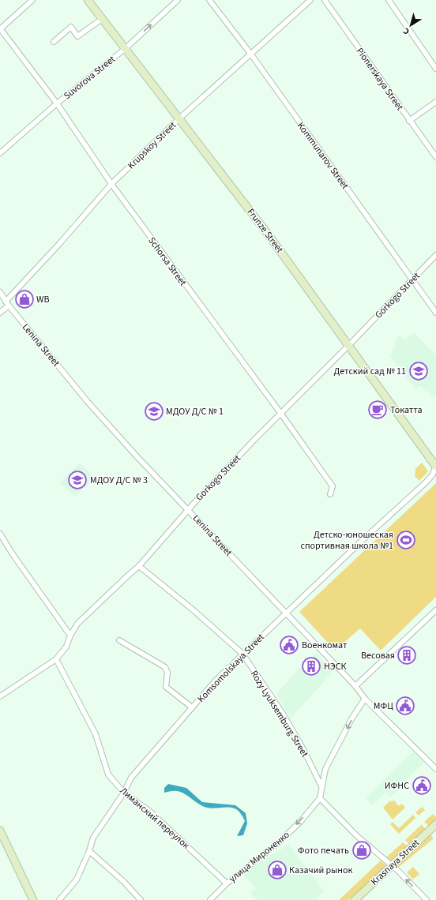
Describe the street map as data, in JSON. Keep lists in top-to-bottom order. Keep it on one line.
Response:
{"streets":{"main road":["Frunze Street","Krasnaya Street"],"street":["Suvorova Street","Pionerskaya Street","Krupskoy Street","Kommunarov Street","Schorsa Street","Gorkogo Street","Lenina Street","Komsomolskaya Street","Rozy Lyuksemburg Street","Лиманский переулок","улица Мироненко"]},"crossings":[["Suvorova Street","Frunze Street"],["Suvorova Street","Schorsa Street"],["Krupskoy Street","Kommunarov Street"],["Krupskoy Street","Frunze Street"],["Krupskoy Street","Schorsa Street"],["Krupskoy Street","Lenina Street"],["Kommunarov Street","Gorkogo Street"],["Frunze Street","Gorkogo Street"],["Frunze Street","Komsomolskaya Street"],["Schorsa Street","Gorkogo Street"],["Gorkogo Street","Lenina Street"],["Gorkogo Street","Rozy Lyuksemburg Street"],["Gorkogo Street","Лиманский переулок"],["Lenina Street","Komsomolskaya Street"],["Komsomolskaya Street","Rozy Lyuksemburg Street"],["Komsomolskaya Street","Лиманский переулок"],["Лиманский переулок","улица Мироненко"]],"one_way":["улица Мироненко"],"places":{"shop":["WB","Фото печать","Казачий рынок"],"school or university":["Детский сад № 11","МДОУ Д/С № 1","МДОУ Д/С № 3"],"cafe":["Токатта"],"sports":["Детско-юношеская спортивная школа №1"],"public building":["Военкомат","МФЦ","ИФНС"],"building":["Весовая","НЭСК"]},"north":"bottom left"}
